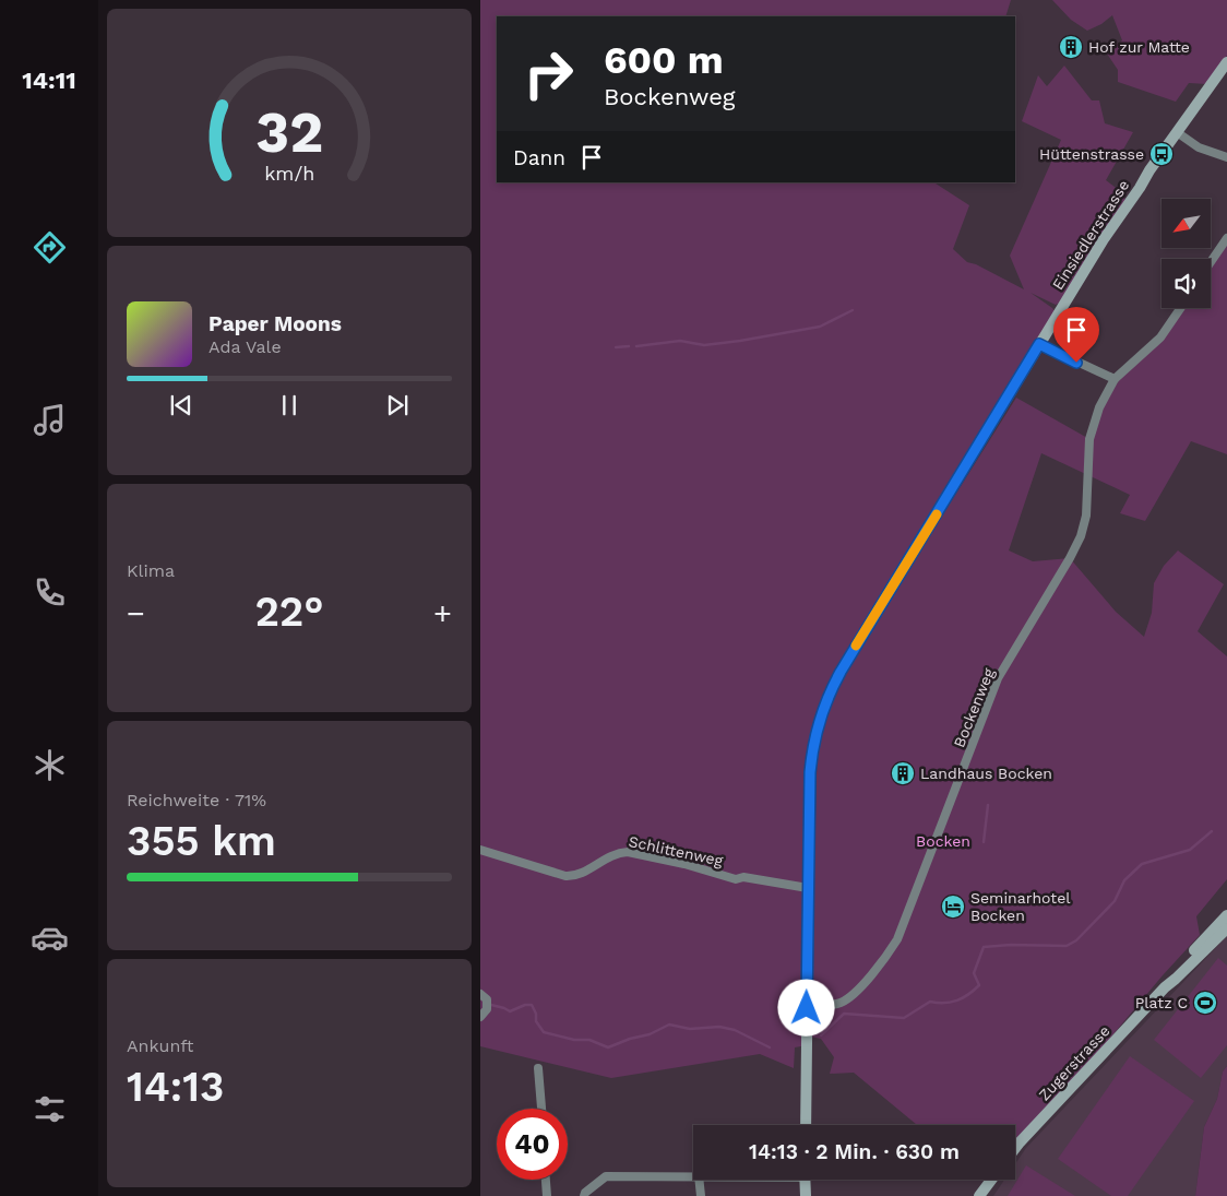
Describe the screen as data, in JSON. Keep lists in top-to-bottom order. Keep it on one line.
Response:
{"streets":{"street":["Einsiedlerstrasse","Bockenweg","Schlittenweg","Zugerstrasse"]},"crossings":[["Einsiedlerstrasse","Bockenweg"],["Einsiedlerstrasse","Schlittenweg"]],"parks":["Bocken"],"places":{"building":["Hof zur Matte","Landhaus Bocken"],"bus stop":["Hüttenstrasse"],"hotel":["Seminarhotel Bocken"],"sports":["Platz C"]},"north":"bottom left","page":{"tabs":"14:11","turn":["600 m","Bockenweg"],"then":"Dann","song":["Paper Moons","Ada Vale"],"tile":["Klima",["Reichweite · 71%","355 km"],["Ankunft","14:13"]],"heat":["−","22°","+"],"limit":"40","trip":"14:13 · 2 Min. · 630 m","gauge":["32","km/h"]}}
